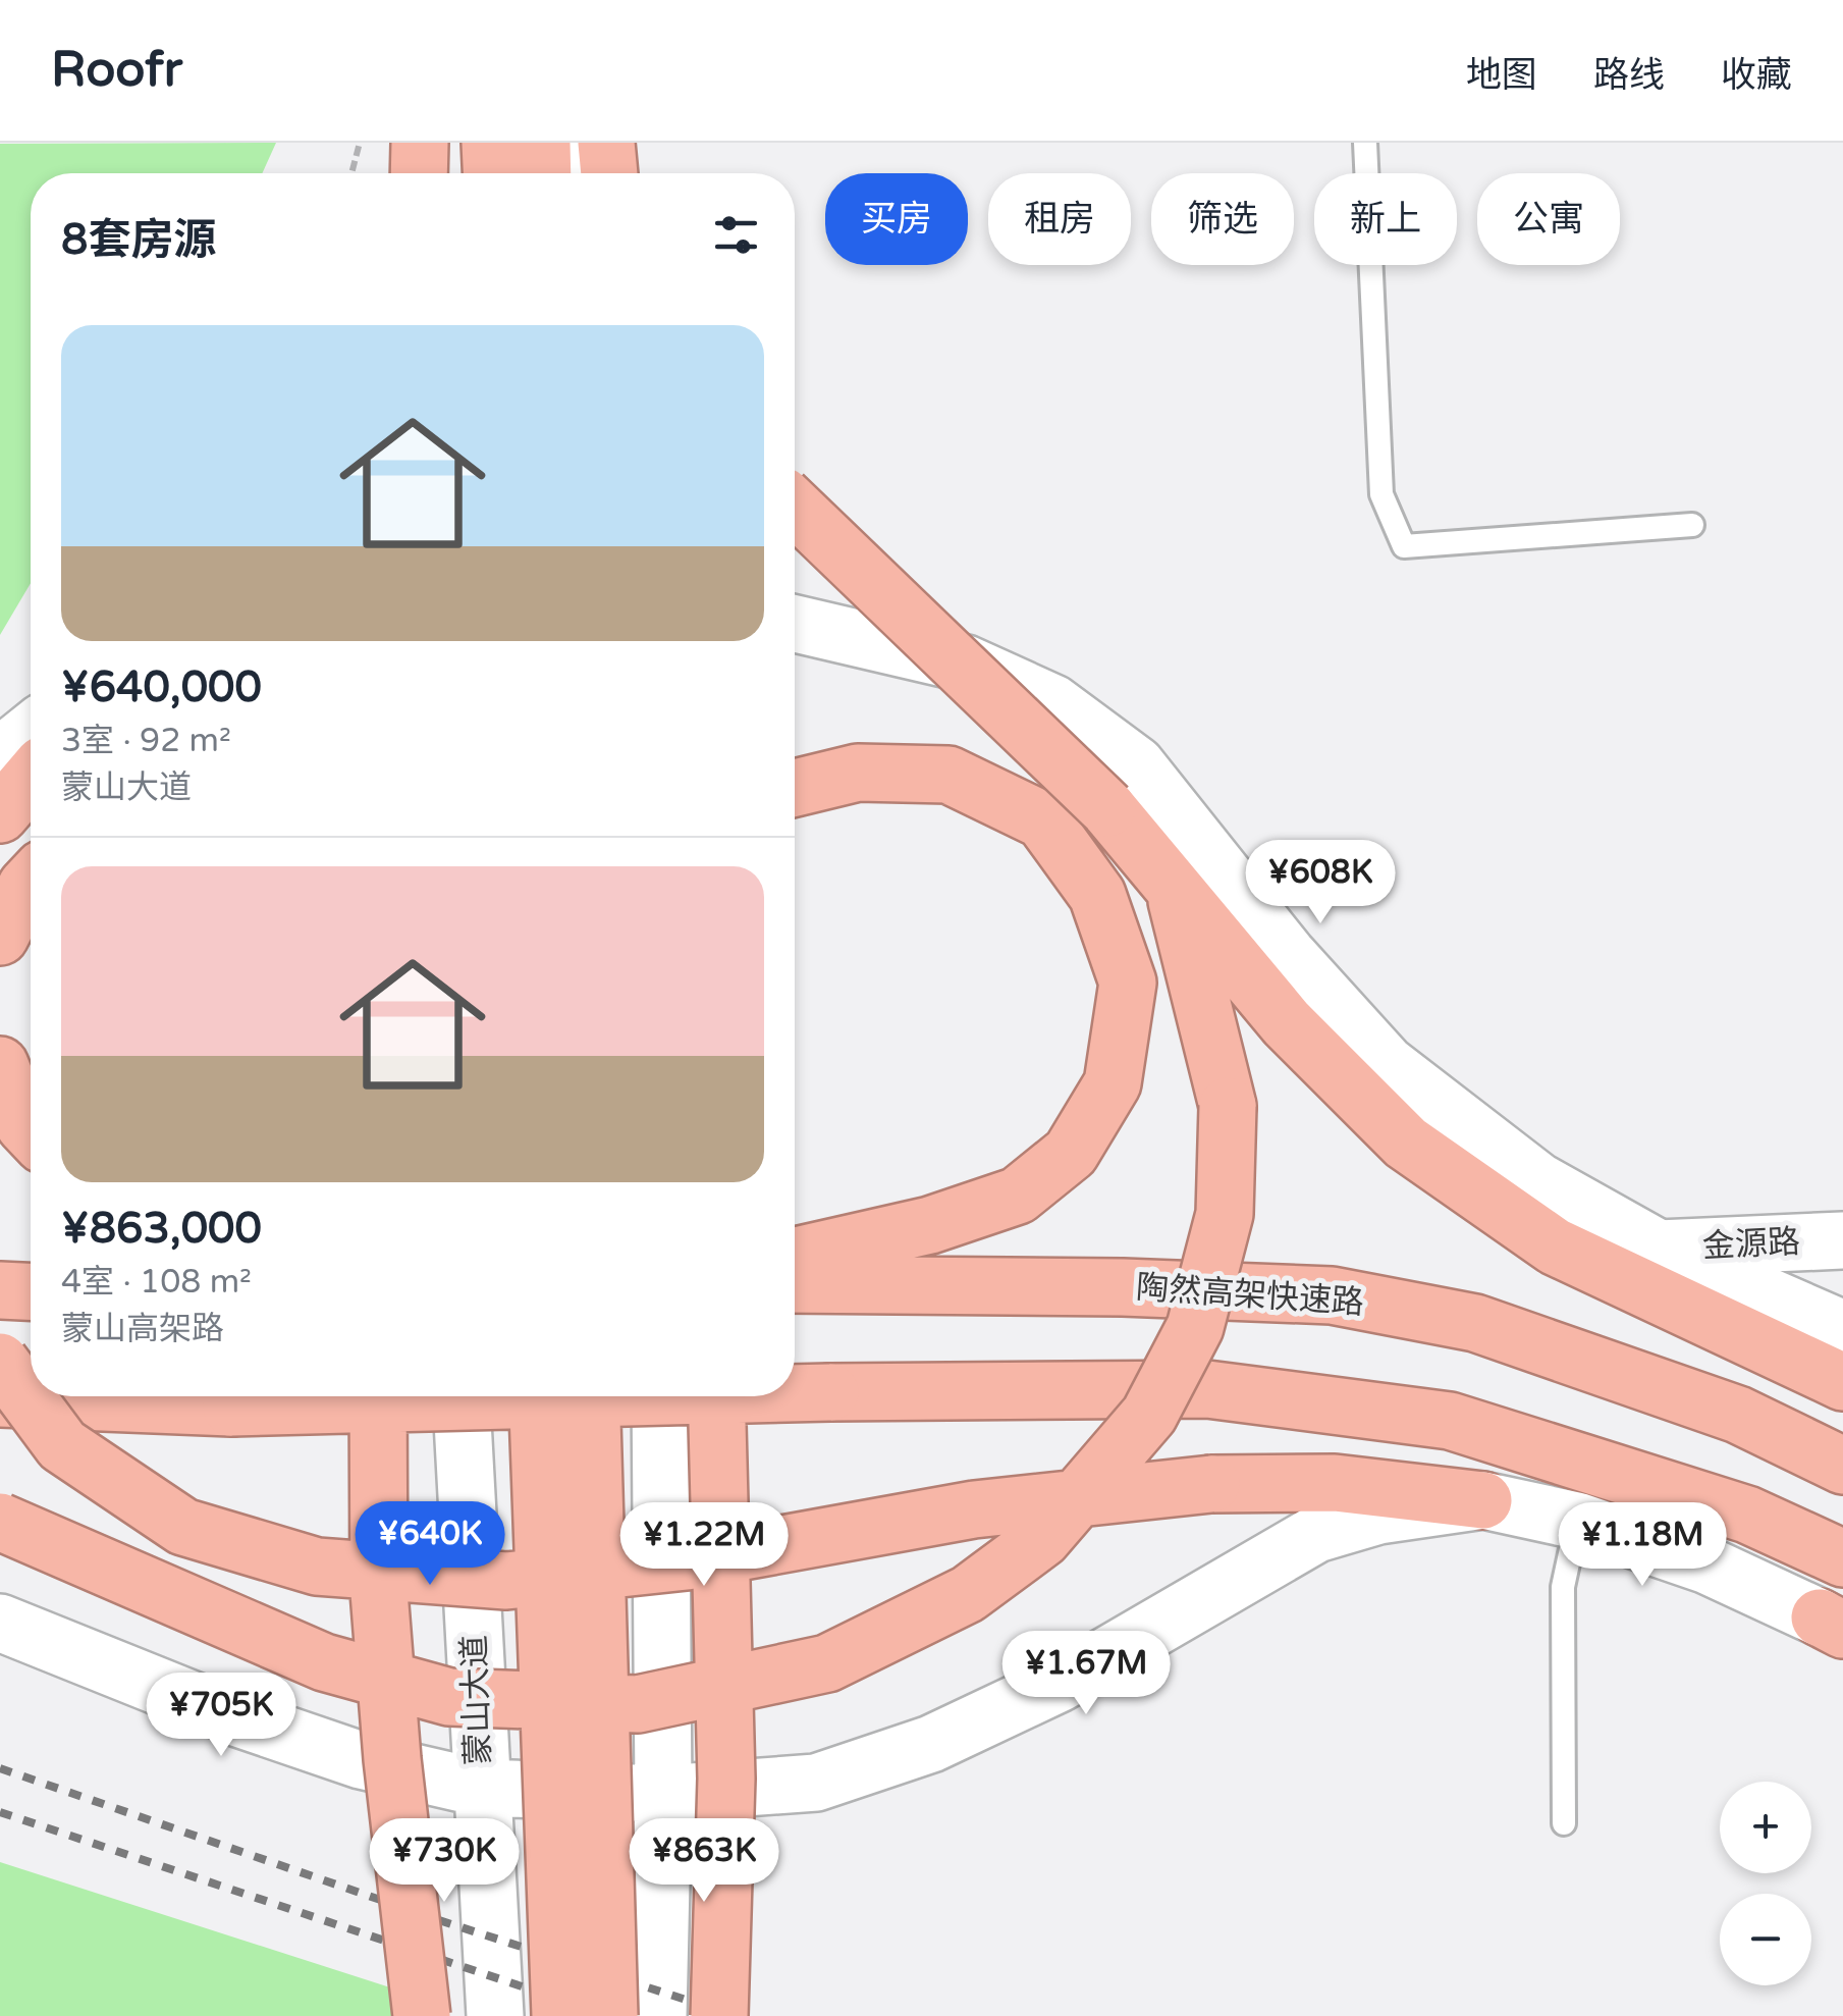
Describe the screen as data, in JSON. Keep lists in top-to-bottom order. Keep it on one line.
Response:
{"streets":{"highway":["陶然高架快速路"],"main road":["金源路","蒙山大道"]},"page":{"header":"Roofr","nav":["地图","路线","收藏"],"chip":["买房","租房","筛选","新上","公寓"],"heading":"8套房源","list":[{"name":"¥640,000","note":"3室 · 92 m² · 蒙山大道"},{"name":"¥863,000","note":"4室 · 108 m² · 蒙山高架路"}],"price":["¥608K","¥640K","¥1.22M","¥1.18M","¥1.67M","¥705K","¥730K","¥863K"],"map_buttons":["+","−"]}}
